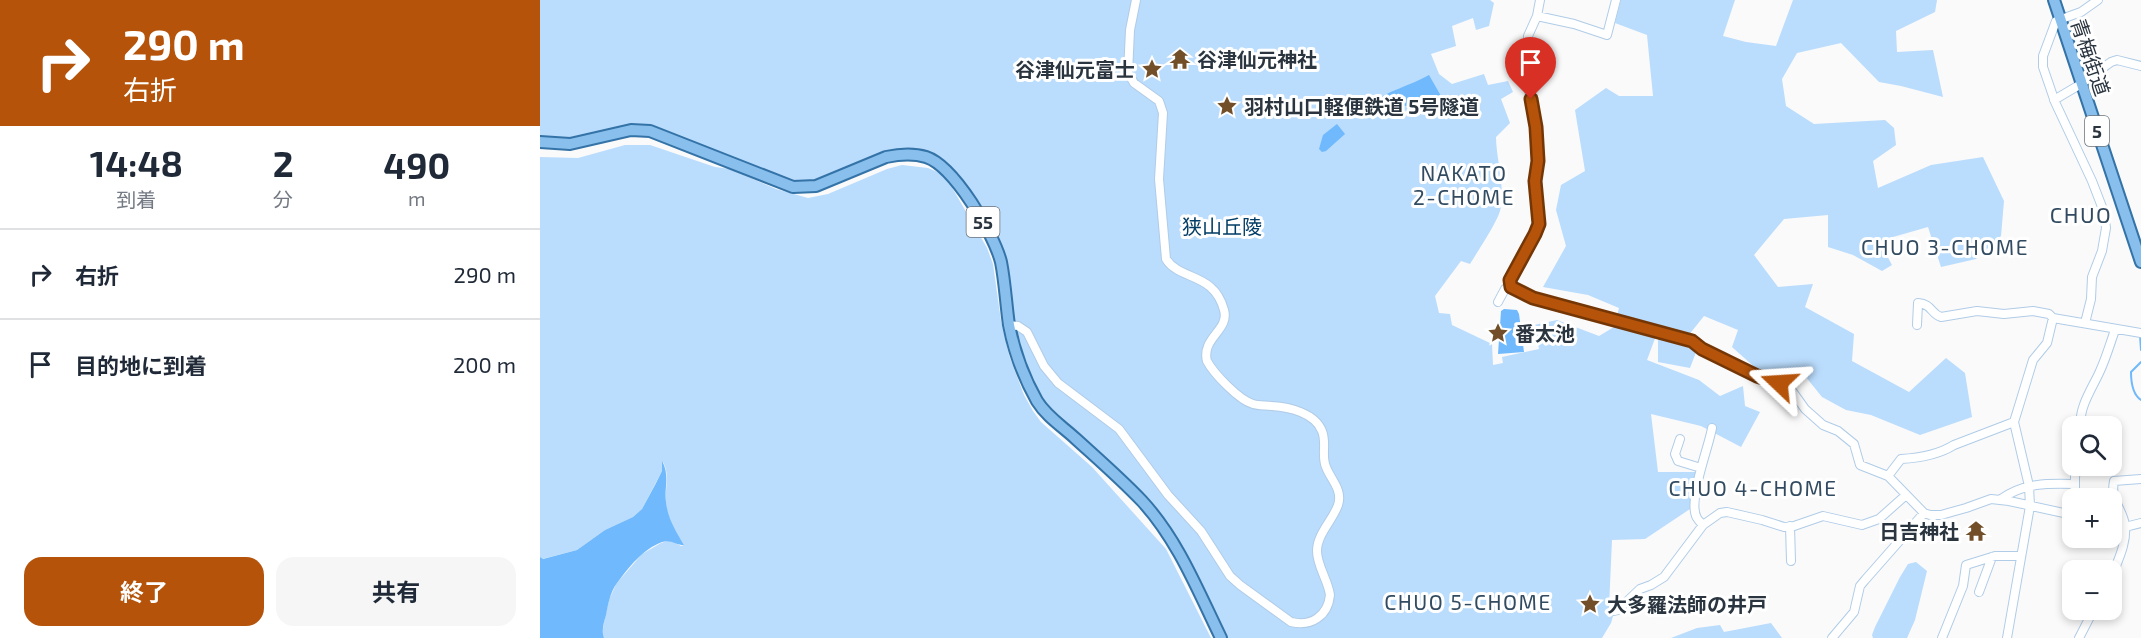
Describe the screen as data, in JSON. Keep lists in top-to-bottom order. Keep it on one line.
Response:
{"streets":{"main road":["青梅街道","5","55"]},"districts":["NAKATO 2-CHOME","CHUO","CHUO 3-CHOME","CHUO 4-CHOME","CHUO 5-CHOME"],"parks":["狭山丘陵"],"places":{"temple":["谷津仙元神社","日吉神社"],"place":["谷津仙元富士","羽村山口軽便鉄道 5号隧道","番太池","大多羅法師の井戸"]},"page":{"turn":["290 m","右折"],"eta":["14:48","到着","2","分","490","m"],"list":[{"name":"右折","value":"290 m"},{"name":"目的地に到着","value":"200 m"}],"map_buttons":["+","−"],"buttons":["終了","共有"]}}
